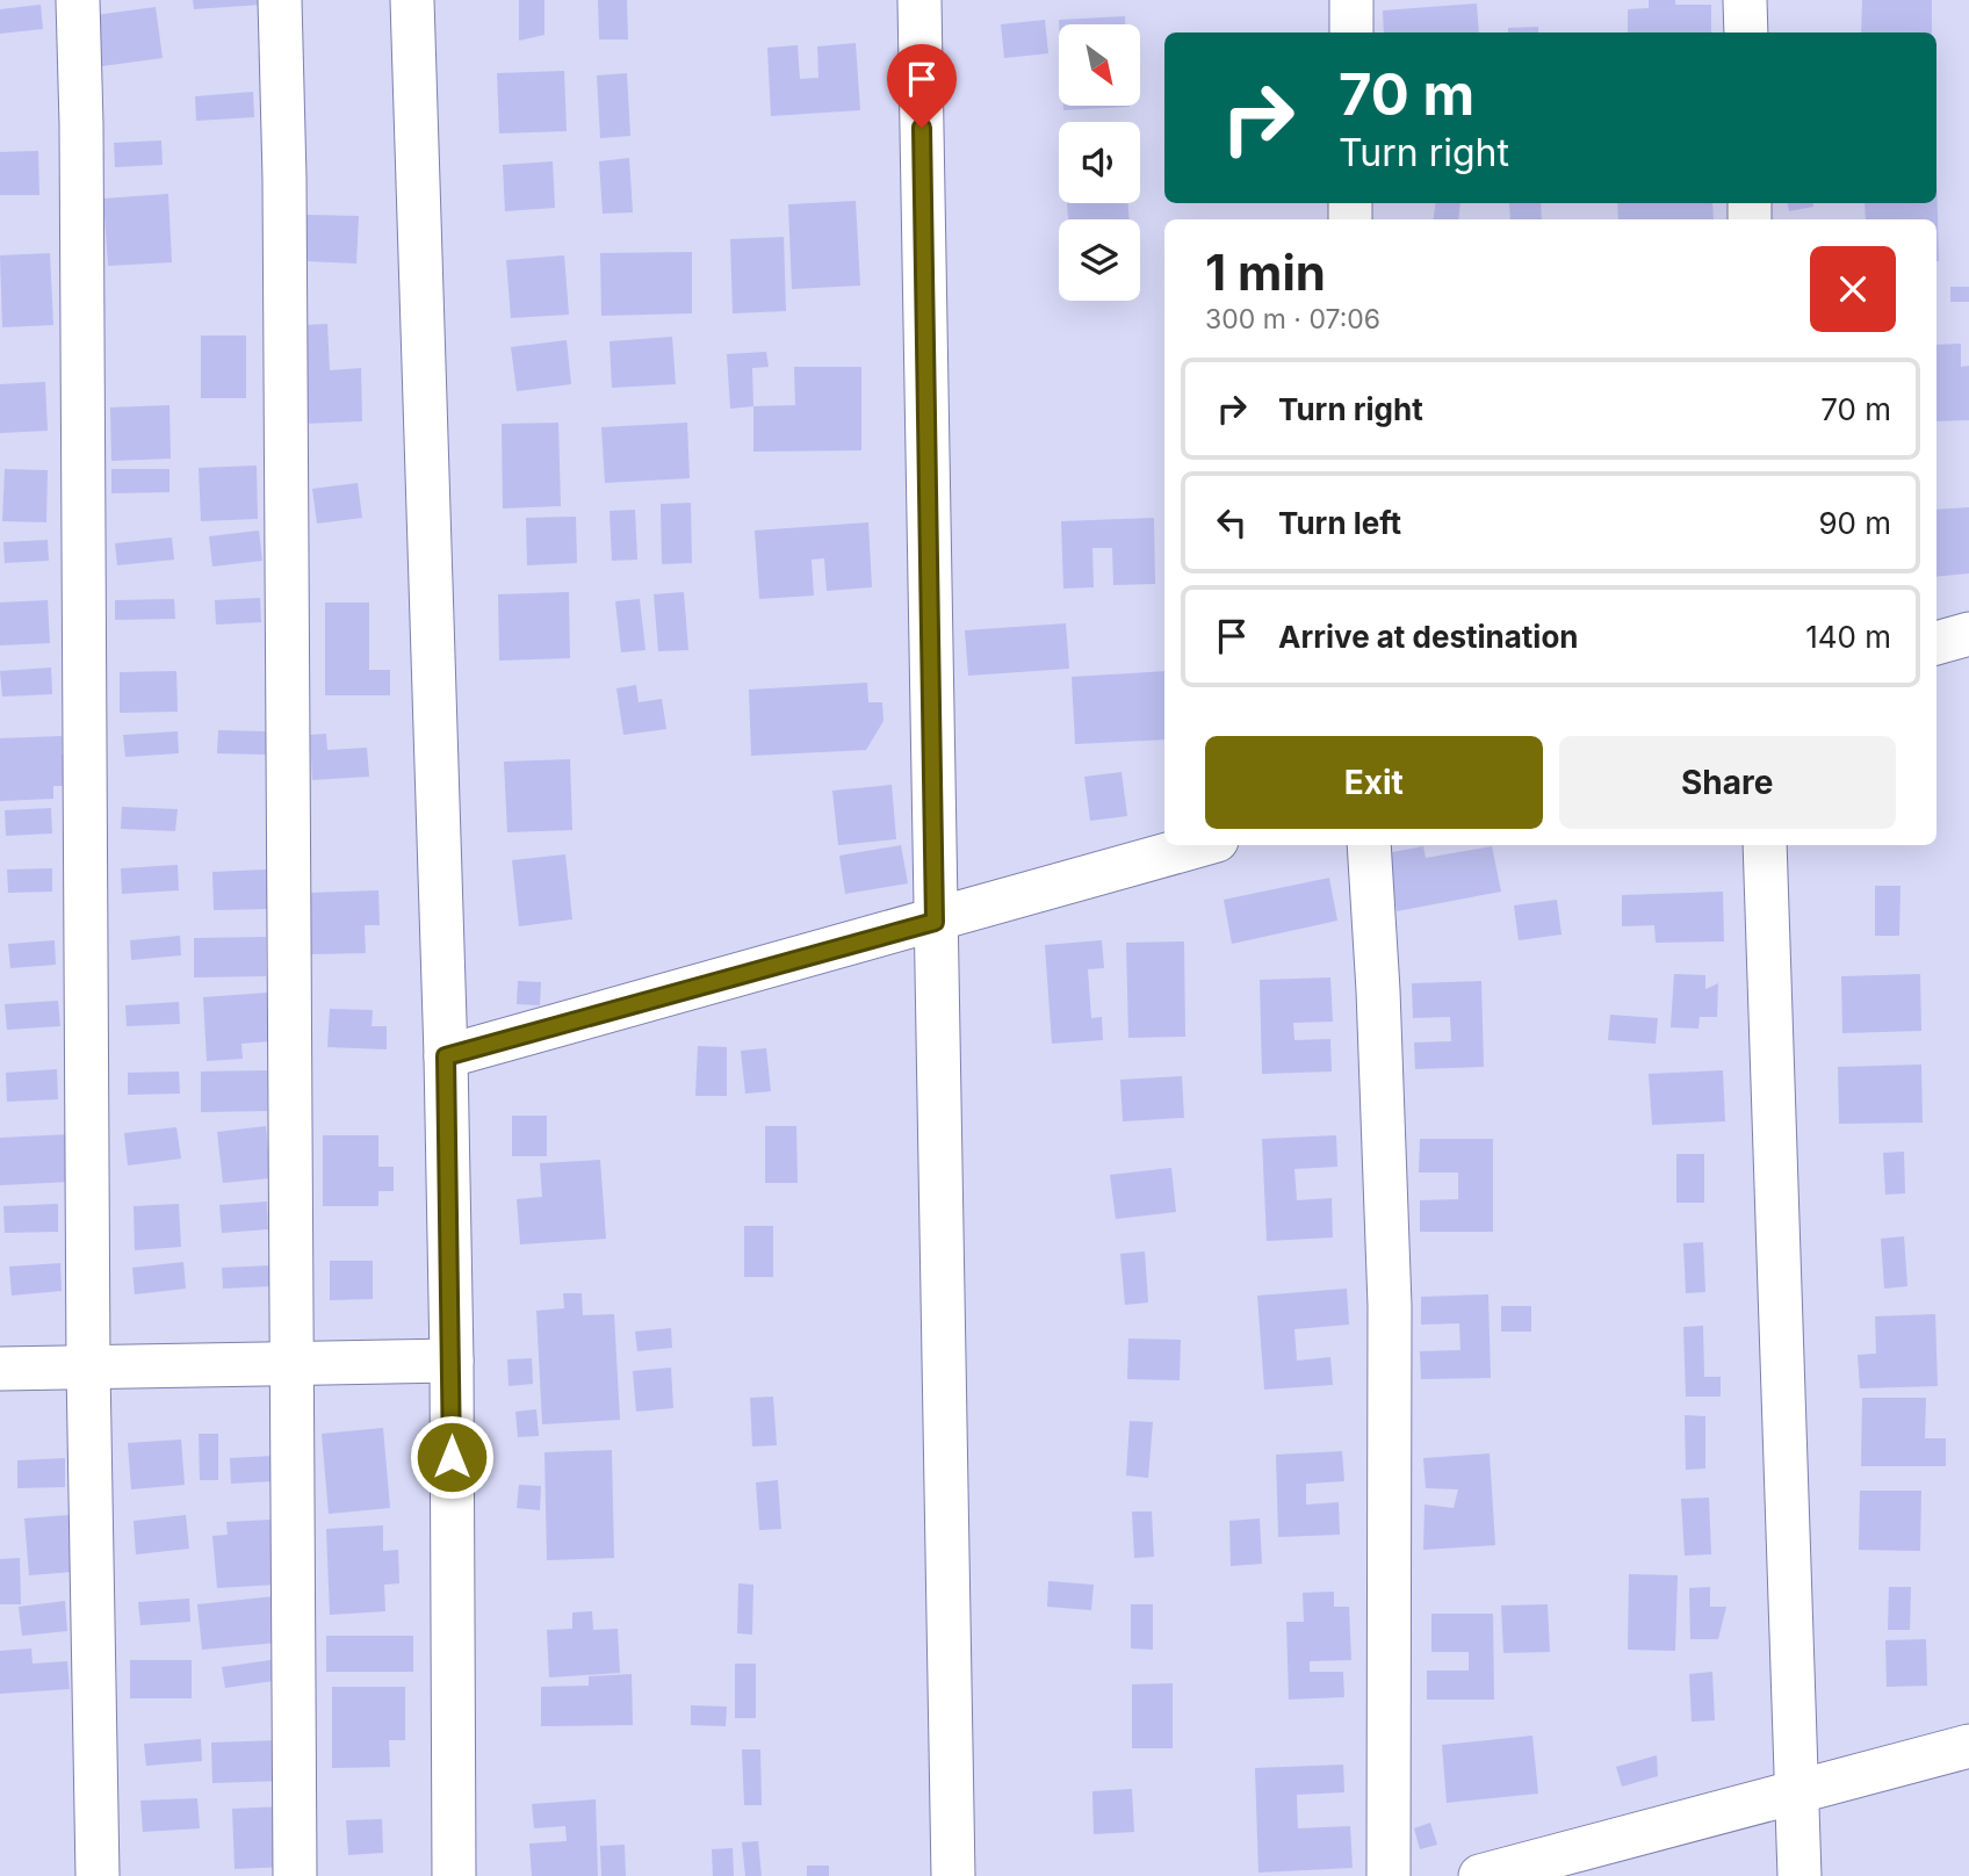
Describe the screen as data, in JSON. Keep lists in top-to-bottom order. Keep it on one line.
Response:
{"north":"bottom right","page":{"turn":["70 m","Turn right"],"heading":["1 min","300 m · 07:06"],"list":[{"name":"Turn right","value":"70 m"},{"name":"Turn left","value":"90 m"},{"name":"Arrive at destination","value":"140 m"}],"buttons":["Exit","Share"]}}
